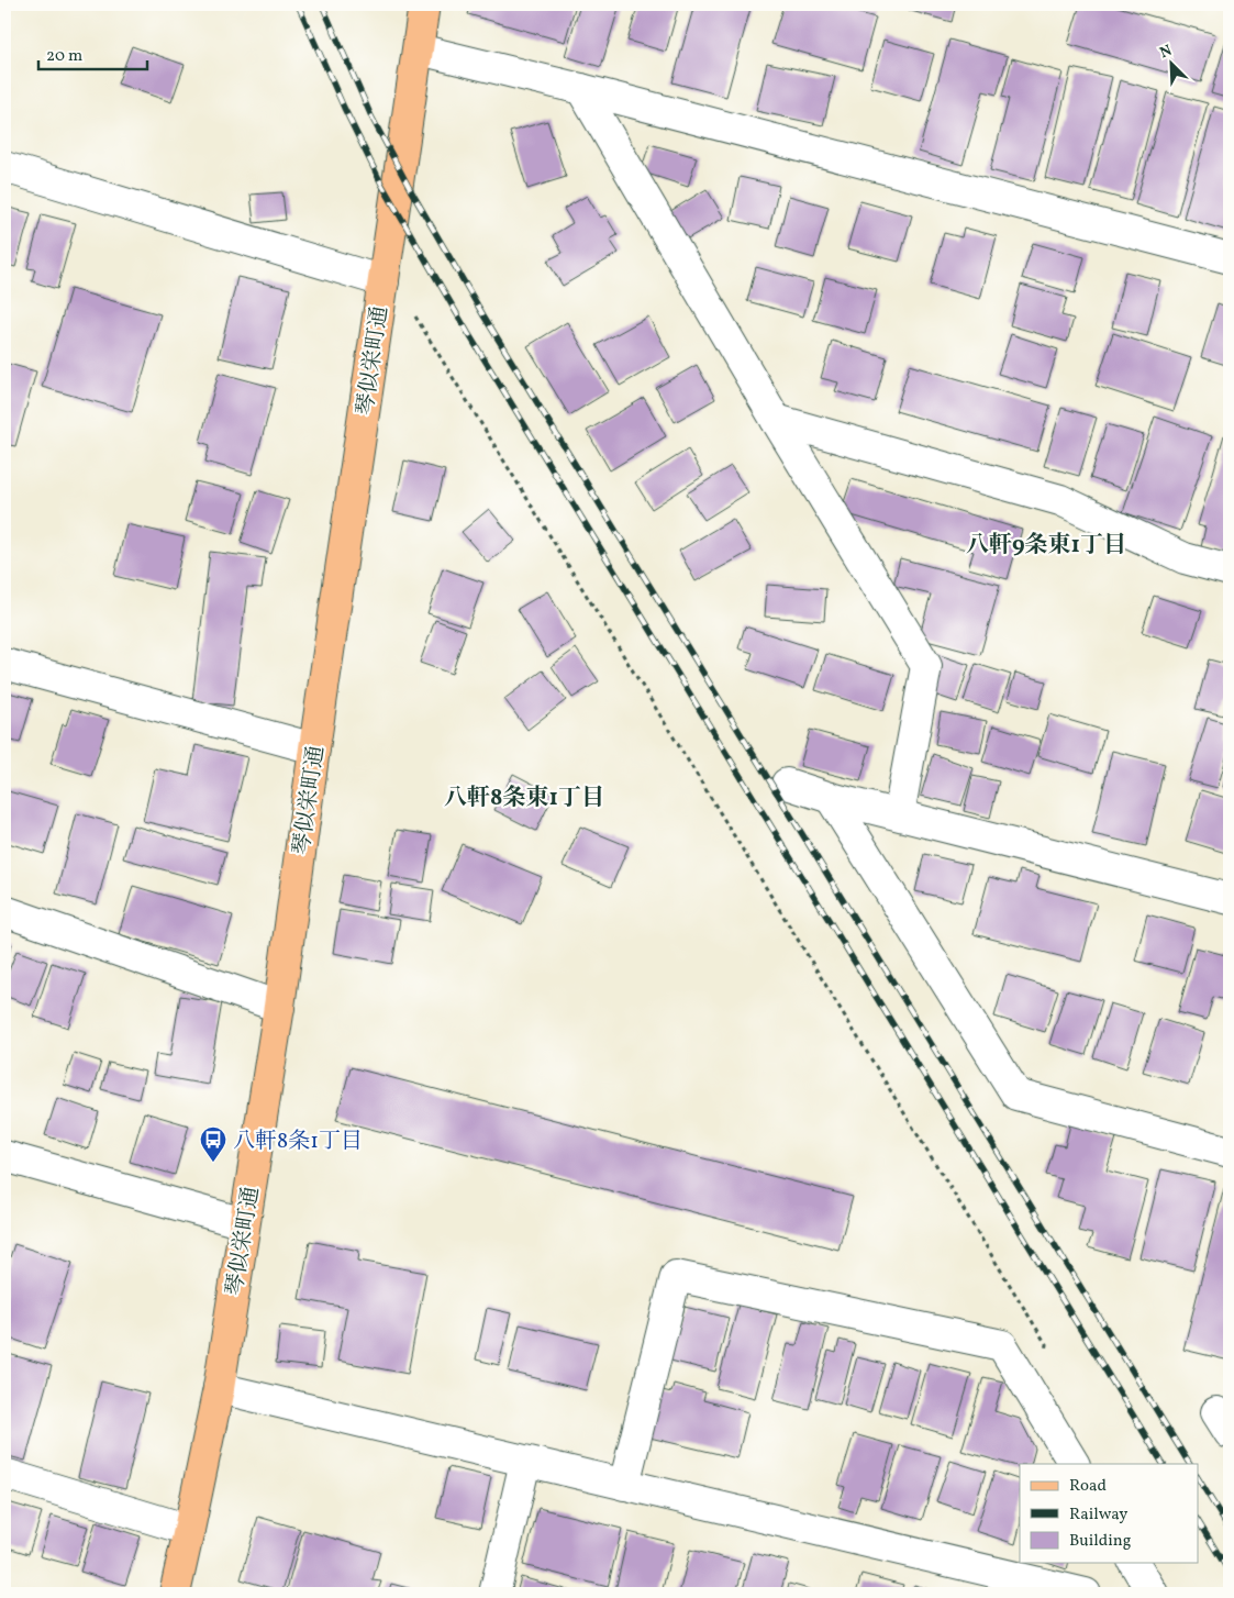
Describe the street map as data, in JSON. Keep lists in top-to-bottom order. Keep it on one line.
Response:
{"streets":{"main road":["琴似栄町通"]},"districts":["八軒9条東1丁目","八軒8条東1丁目"],"places":{"bus stop":["八軒8条1丁目"]},"legend":["Road","Railway","Building"],"scale_bar":"20 m","north":"top left"}
